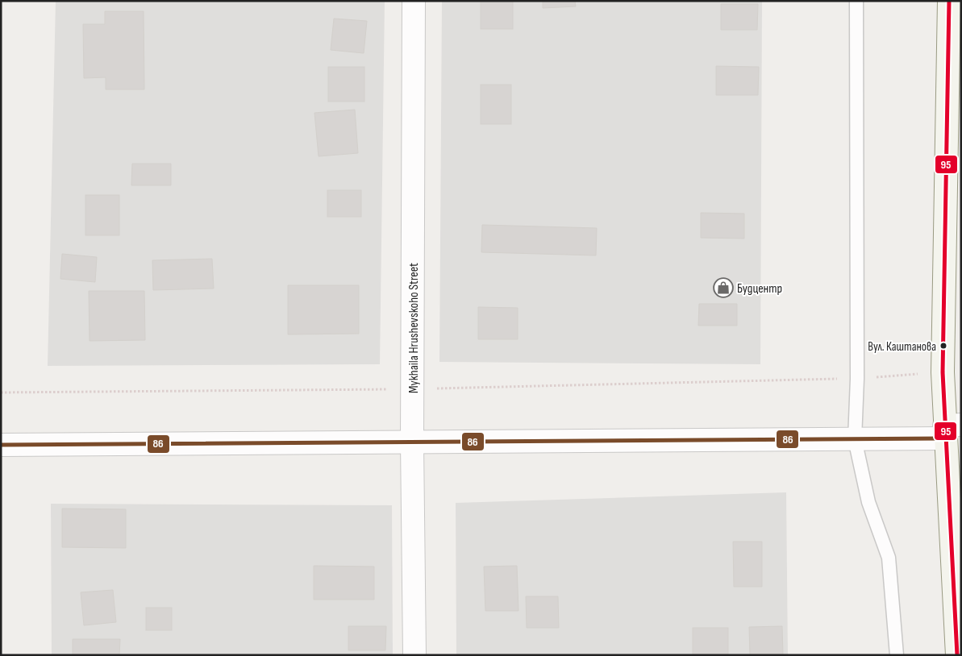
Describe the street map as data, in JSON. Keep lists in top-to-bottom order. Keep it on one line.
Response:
{"streets":{"street":["Mykhaila Hrushevskoho Street"]},"places":{"shop":["Будцентр"],"other":["Вул. Каштанова"]},"lines":["transit line 95","transit line 86"]}
